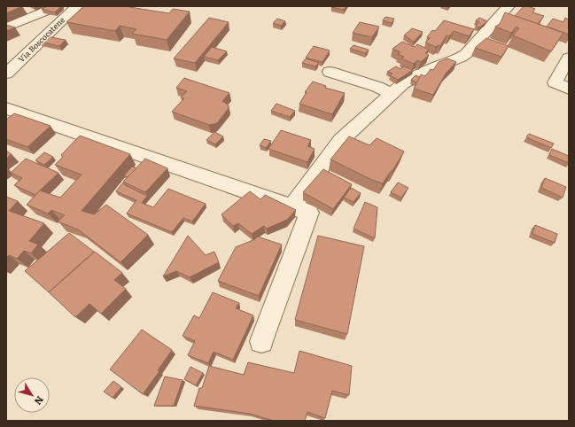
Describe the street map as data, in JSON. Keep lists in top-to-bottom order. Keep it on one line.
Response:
{"streets":{"street":["Via Boscocatene"]},"north":"bottom right"}
